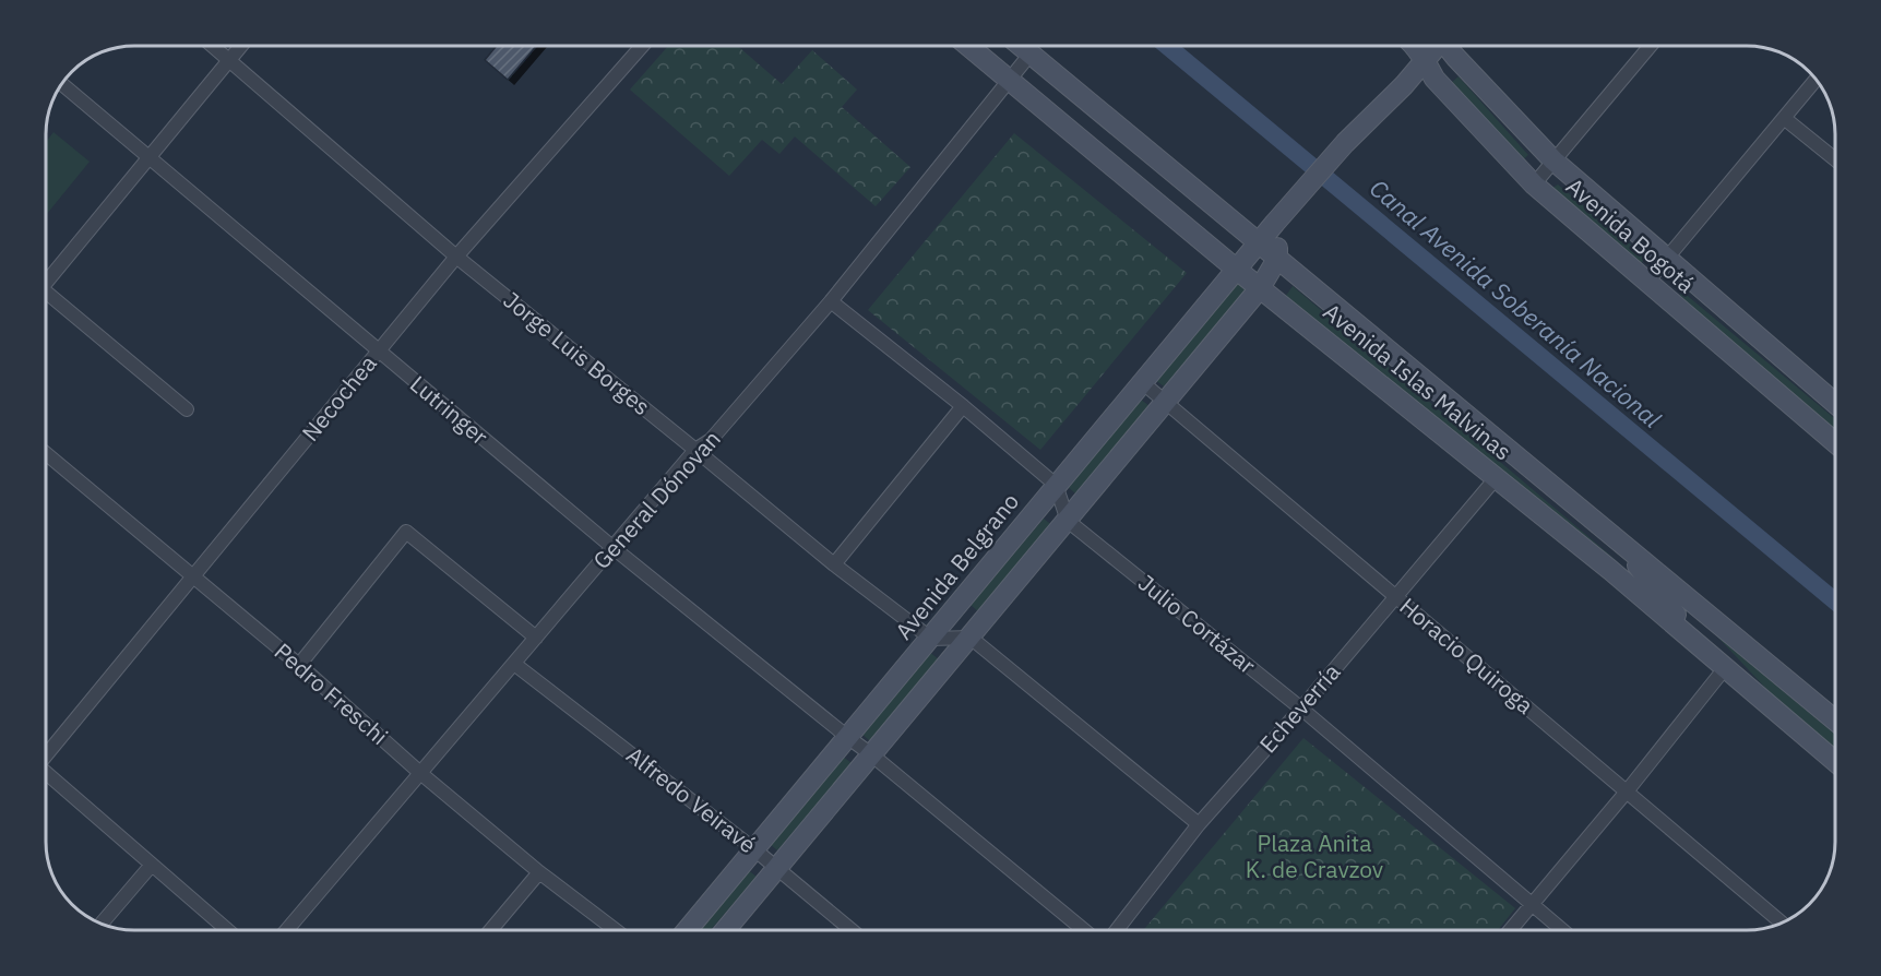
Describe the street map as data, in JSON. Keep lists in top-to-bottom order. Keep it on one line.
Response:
{"streets":{"main road":["Avenida Bogotá","Avenida Islas Malvinas","Avenida Belgrano"],"street":["Jorge Luis Borges","Necochea","Lutringer","General Dónovan","Julio Cortázar","Horacio Quiroga","Pedro Freschi","Echeverría","Alfredo Veiravé"]},"crossings":[["Avenida Bogotá","Avenida Belgrano"],["Jorge Luis Borges","Necochea"],["Jorge Luis Borges","General Dónovan"],["Jorge Luis Borges","Avenida Belgrano"],["Avenida Islas Malvinas","General Dónovan"],["Avenida Islas Malvinas","Avenida Belgrano"],["Avenida Islas Malvinas","Echeverría"],["Necochea","Lutringer"],["Necochea","Pedro Freschi"],["Lutringer","General Dónovan"],["Lutringer","Avenida Belgrano"],["General Dónovan","Pedro Freschi"],["General Dónovan","Alfredo Veiravé"],["Avenida Belgrano","Horacio Quiroga"],["Avenida Belgrano","Alfredo Veiravé"],["Julio Cortázar","Echeverría"],["Horacio Quiroga","Echeverría"]],"water":["Canal Avenida Soberanía Nacional"],"parks":["Plaza Anita K. de Cravzov"]}
